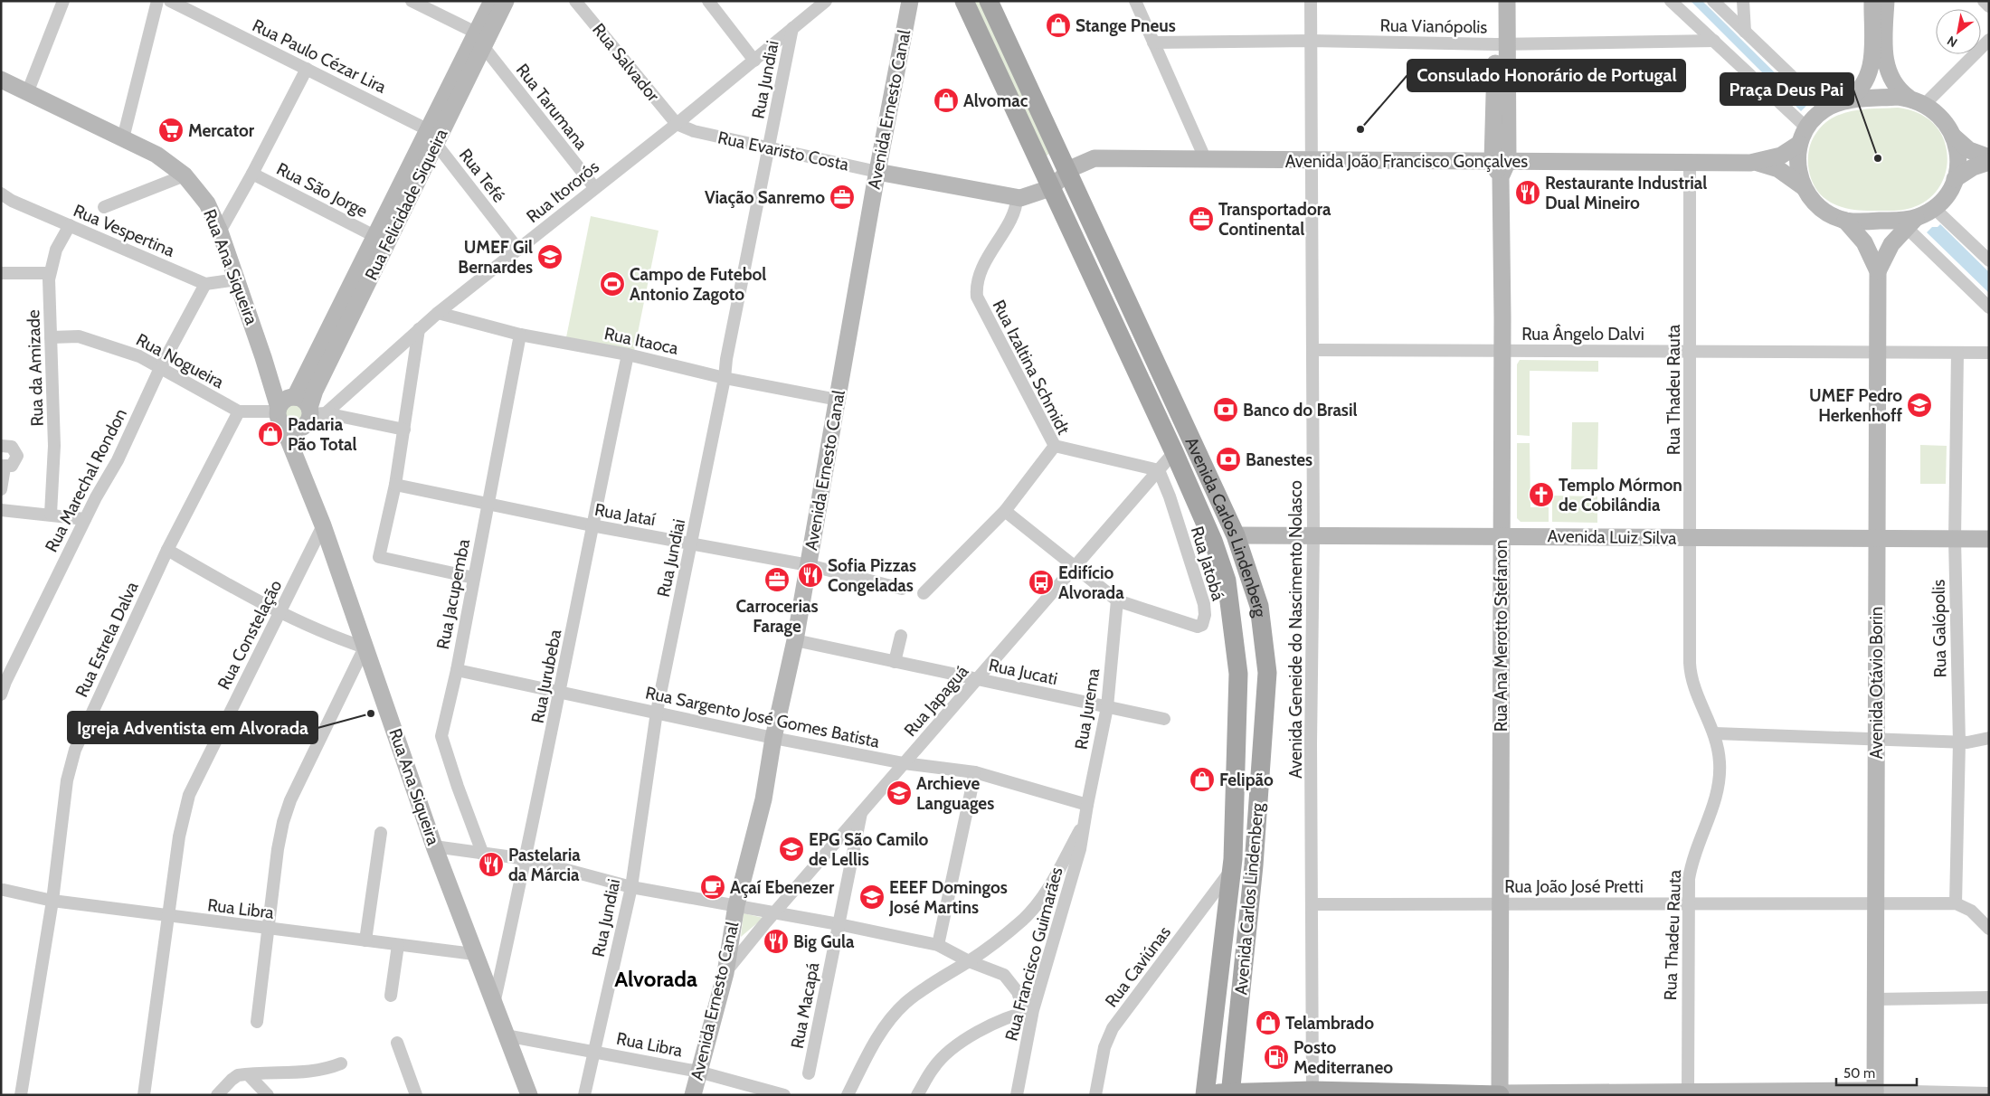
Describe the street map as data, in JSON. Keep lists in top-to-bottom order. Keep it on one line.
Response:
{"streets":{"main road":["Avenida Carlos Lindenberg"],"street":["Rua Vianópolis","Rua Paulo Cézar Lira","Rua Salvador","Rua Jundiai","Rua Tarumana","Avenida Ernesto Canal","Rua Evaristo Costa","Avenida João Francisco Gonçalves","Rua Tefé","Rua São Jorge","Rua Itororós","Rua Felicidade Siqueira","Rua Vespertina","Rua Ana Siqueira","Rua Ângelo Dalvi","Rua Itaoca","Rua Nogueira","Rua Izaltina Schmidt","Rua da Amizade","Rua Thadeu Rauta","Rua Marechal Rondon","Rua Jataí","Avenida Luiz Silva","Rua Jatobá","Rua Jacupemba","Rua Galópolis","Avenida Geneide do Nascimento Nolasco","Rua Constelação","Rua Ana Merotto Stefanon","Rua Estrela Dalva","Rua Jucati","Rua Jurubeba","Avenida Otávio Borin","Rua Japaguá","Rua Jurema","Rua Sargento José Gomes Batista","Rua João José Pretti","Rua Libra","Rua Francisco Guimarães","Rua Caviúnas","Rua Macapá"]},"crossings":[["Rua Vianópolis","Avenida Geneide do Nascimento Nolasco"],["Rua Vianópolis","Rua Ana Merotto Stefanon"],["Rua Paulo Cézar Lira","Rua Tefé"],["Rua Paulo Cézar Lira","Rua Felicidade Siqueira"],["Rua Salvador","Rua Evaristo Costa"],["Rua Salvador","Rua Itororós"],["Rua Jundiai","Rua Evaristo Costa"],["Rua Jundiai","Rua Itororós"],["Rua Jundiai","Rua Itaoca"],["Rua Jundiai","Rua Jataí"],["Rua Jundiai","Rua Sargento José Gomes Batista"],["Rua Jundiai","Rua Libra"],["Rua Tarumana","Rua Itororós"],["Rua Tarumana","Rua Felicidade Siqueira"],["Avenida Ernesto Canal","Rua Evaristo Costa"],["Avenida Ernesto Canal","Rua Itaoca"],["Avenida Ernesto Canal","Rua Jataí"],["Avenida Ernesto Canal","Rua Jucati"],["Avenida Ernesto Canal","Rua Japaguá"],["Avenida Ernesto Canal","Rua Sargento José Gomes Batista"],["Avenida Ernesto Canal","Rua Libra"],["Rua Evaristo Costa","Rua Itororós"],["Rua Evaristo Costa","Rua Izaltina Schmidt"],["Rua Evaristo Costa","Avenida Carlos Lindenberg"],["Avenida João Francisco Gonçalves","Rua Thadeu Rauta"],["Avenida João Francisco Gonçalves","Avenida Carlos Lindenberg"],["Avenida João Francisco Gonçalves","Avenida Geneide do Nascimento Nolasco"],["Avenida João Francisco Gonçalves","Rua Ana Merotto Stefanon"],["Avenida João Francisco Gonçalves","Avenida Otávio Borin"],["Rua Tefé","Rua Itororós"],["Rua Tefé","Rua Felicidade Siqueira"],["Rua São Jorge","Rua Felicidade Siqueira"],["Rua Itororós","Rua Felicidade Siqueira"],["Rua Itororós","Rua Itaoca"],["Rua Felicidade Siqueira","Rua Ana Siqueira"],["Rua Vespertina","Rua da Amizade"],["Rua Vespertina","Rua Marechal Rondon"],["Rua Ana Siqueira","Rua Constelação"],["Rua Ana Siqueira","Rua Jurubeba"],["Rua Ana Siqueira","Rua Libra"],["Rua Ângelo Dalvi","Rua Thadeu Rauta"],["Rua Ângelo Dalvi","Rua Galópolis"],["Rua Ângelo Dalvi","Avenida Geneide do Nascimento Nolasco"],["Rua Ângelo Dalvi","Rua Ana Merotto Stefanon"],["Rua Ângelo Dalvi","Avenida Otávio Borin"],["Rua Itaoca","Rua Jacupemba"],["Rua Itaoca","Rua Jurubeba"],["Rua Nogueira","Rua da Amizade"],["Rua Nogueira","Rua Marechal Rondon"],["Rua Nogueira","Rua Estrela Dalva"],["Rua Izaltina Schmidt","Rua Jatobá"],["Rua Thadeu Rauta","Avenida Luiz Silva"],["Rua Thadeu Rauta","Rua João José Pretti"],["Rua Jataí","Rua Jacupemba"],["Rua Jataí","Rua Jurubeba"],["Avenida Carlos Lindenberg","Avenida Luiz Silva"],["Avenida Carlos Lindenberg","Rua Japaguá"],["Avenida Carlos Lindenberg","Rua Caviúnas"],["Avenida Luiz Silva","Rua Galópolis"],["Avenida Luiz Silva","Avenida Geneide do Nascimento Nolasco"],["Avenida Luiz Silva","Rua Ana Merotto Stefanon"],["Avenida Luiz Silva","Avenida Otávio Borin"],["Rua Jatobá","Rua Japaguá"],["Rua Jatobá","Rua Jurema"],["Rua Jacupemba","Rua Sargento José Gomes Batista"],["Rua Galópolis","Rua João José Pretti"],["Avenida Geneide do Nascimento Nolasco","Rua João José Pretti"],["Rua Constelação","Rua Libra"],["Rua Ana Merotto Stefanon","Rua João José Pretti"],["Rua Estrela Dalva","Rua Libra"],["Rua Jucati","Rua Japaguá"],["Rua Jucati","Rua Jurema"],["Rua Jurubeba","Rua Sargento José Gomes Batista"],["Avenida Otávio Borin","Rua João José Pretti"],["Rua Japaguá","Rua Sargento José Gomes Batista"],["Rua Japaguá","Rua Macapá"],["Rua Jurema","Rua Sargento José Gomes Batista"],["Rua Jurema","Rua Francisco Guimarães"]],"districts":["Alvorada"],"places":{"shop":["Stange Pneus","Alvomac","Padaria Pão Total","Felipão","Telambrado"],"other":["Consulado Honorário de Portugal","Praça Deus Pai","Igreja Adventista em Alvorada"],"supermarket":["Mercator"],"restaurant":["Restaurante Industrial Dual Mineiro","Sofia Pizzas Congeladas","Pastelaria da Márcia","Big Gula"],"office":["Viação Sanremo","Transportadora Continental","Carrocerias Farage"],"school or university":["UMEF Gil Bernardes","UMEF Pedro Herkenhoff","Archieve Languages","EPG São Camilo de Lellis","EEEF Domingos José Martins"],"sports":["Campo de Futebol Antonio Zagoto"],"bank":["Banco do Brasil","Banestes"],"church":["Templo Mórmon de Cobilândia"],"bus stop":["Edifício Alvorada"],"cafe":["Açaí Ebenezer"],"fuel station":["Posto Mediterraneo"]},"scale_bar":"50 m","north":"bottom left"}
